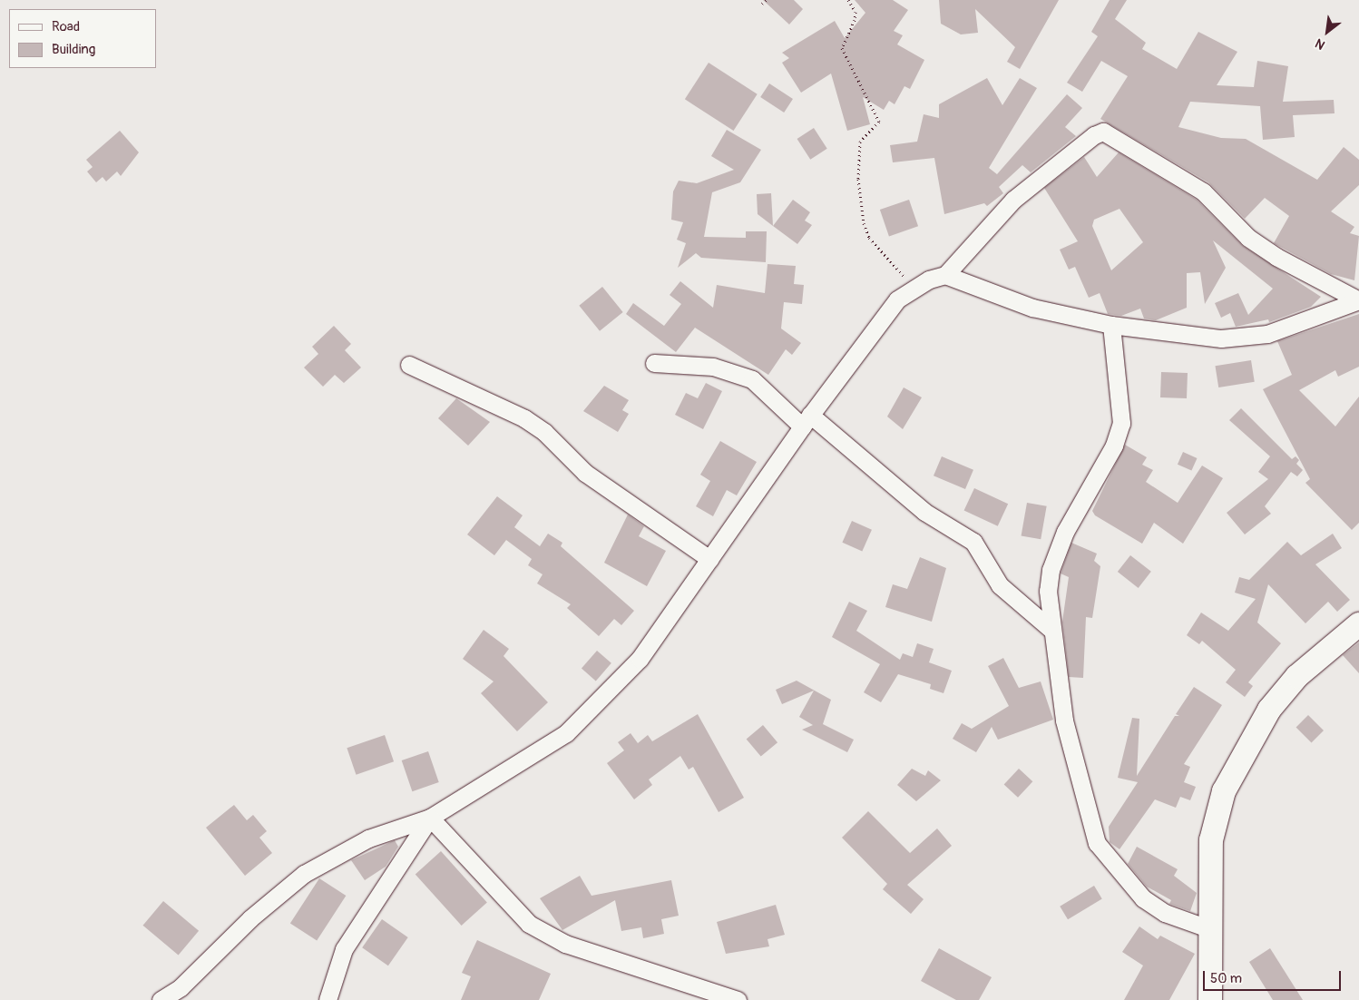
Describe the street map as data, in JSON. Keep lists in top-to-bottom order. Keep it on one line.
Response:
{"legend":["Road","Building"],"scale_bar":"50 m","north":"bottom left"}
